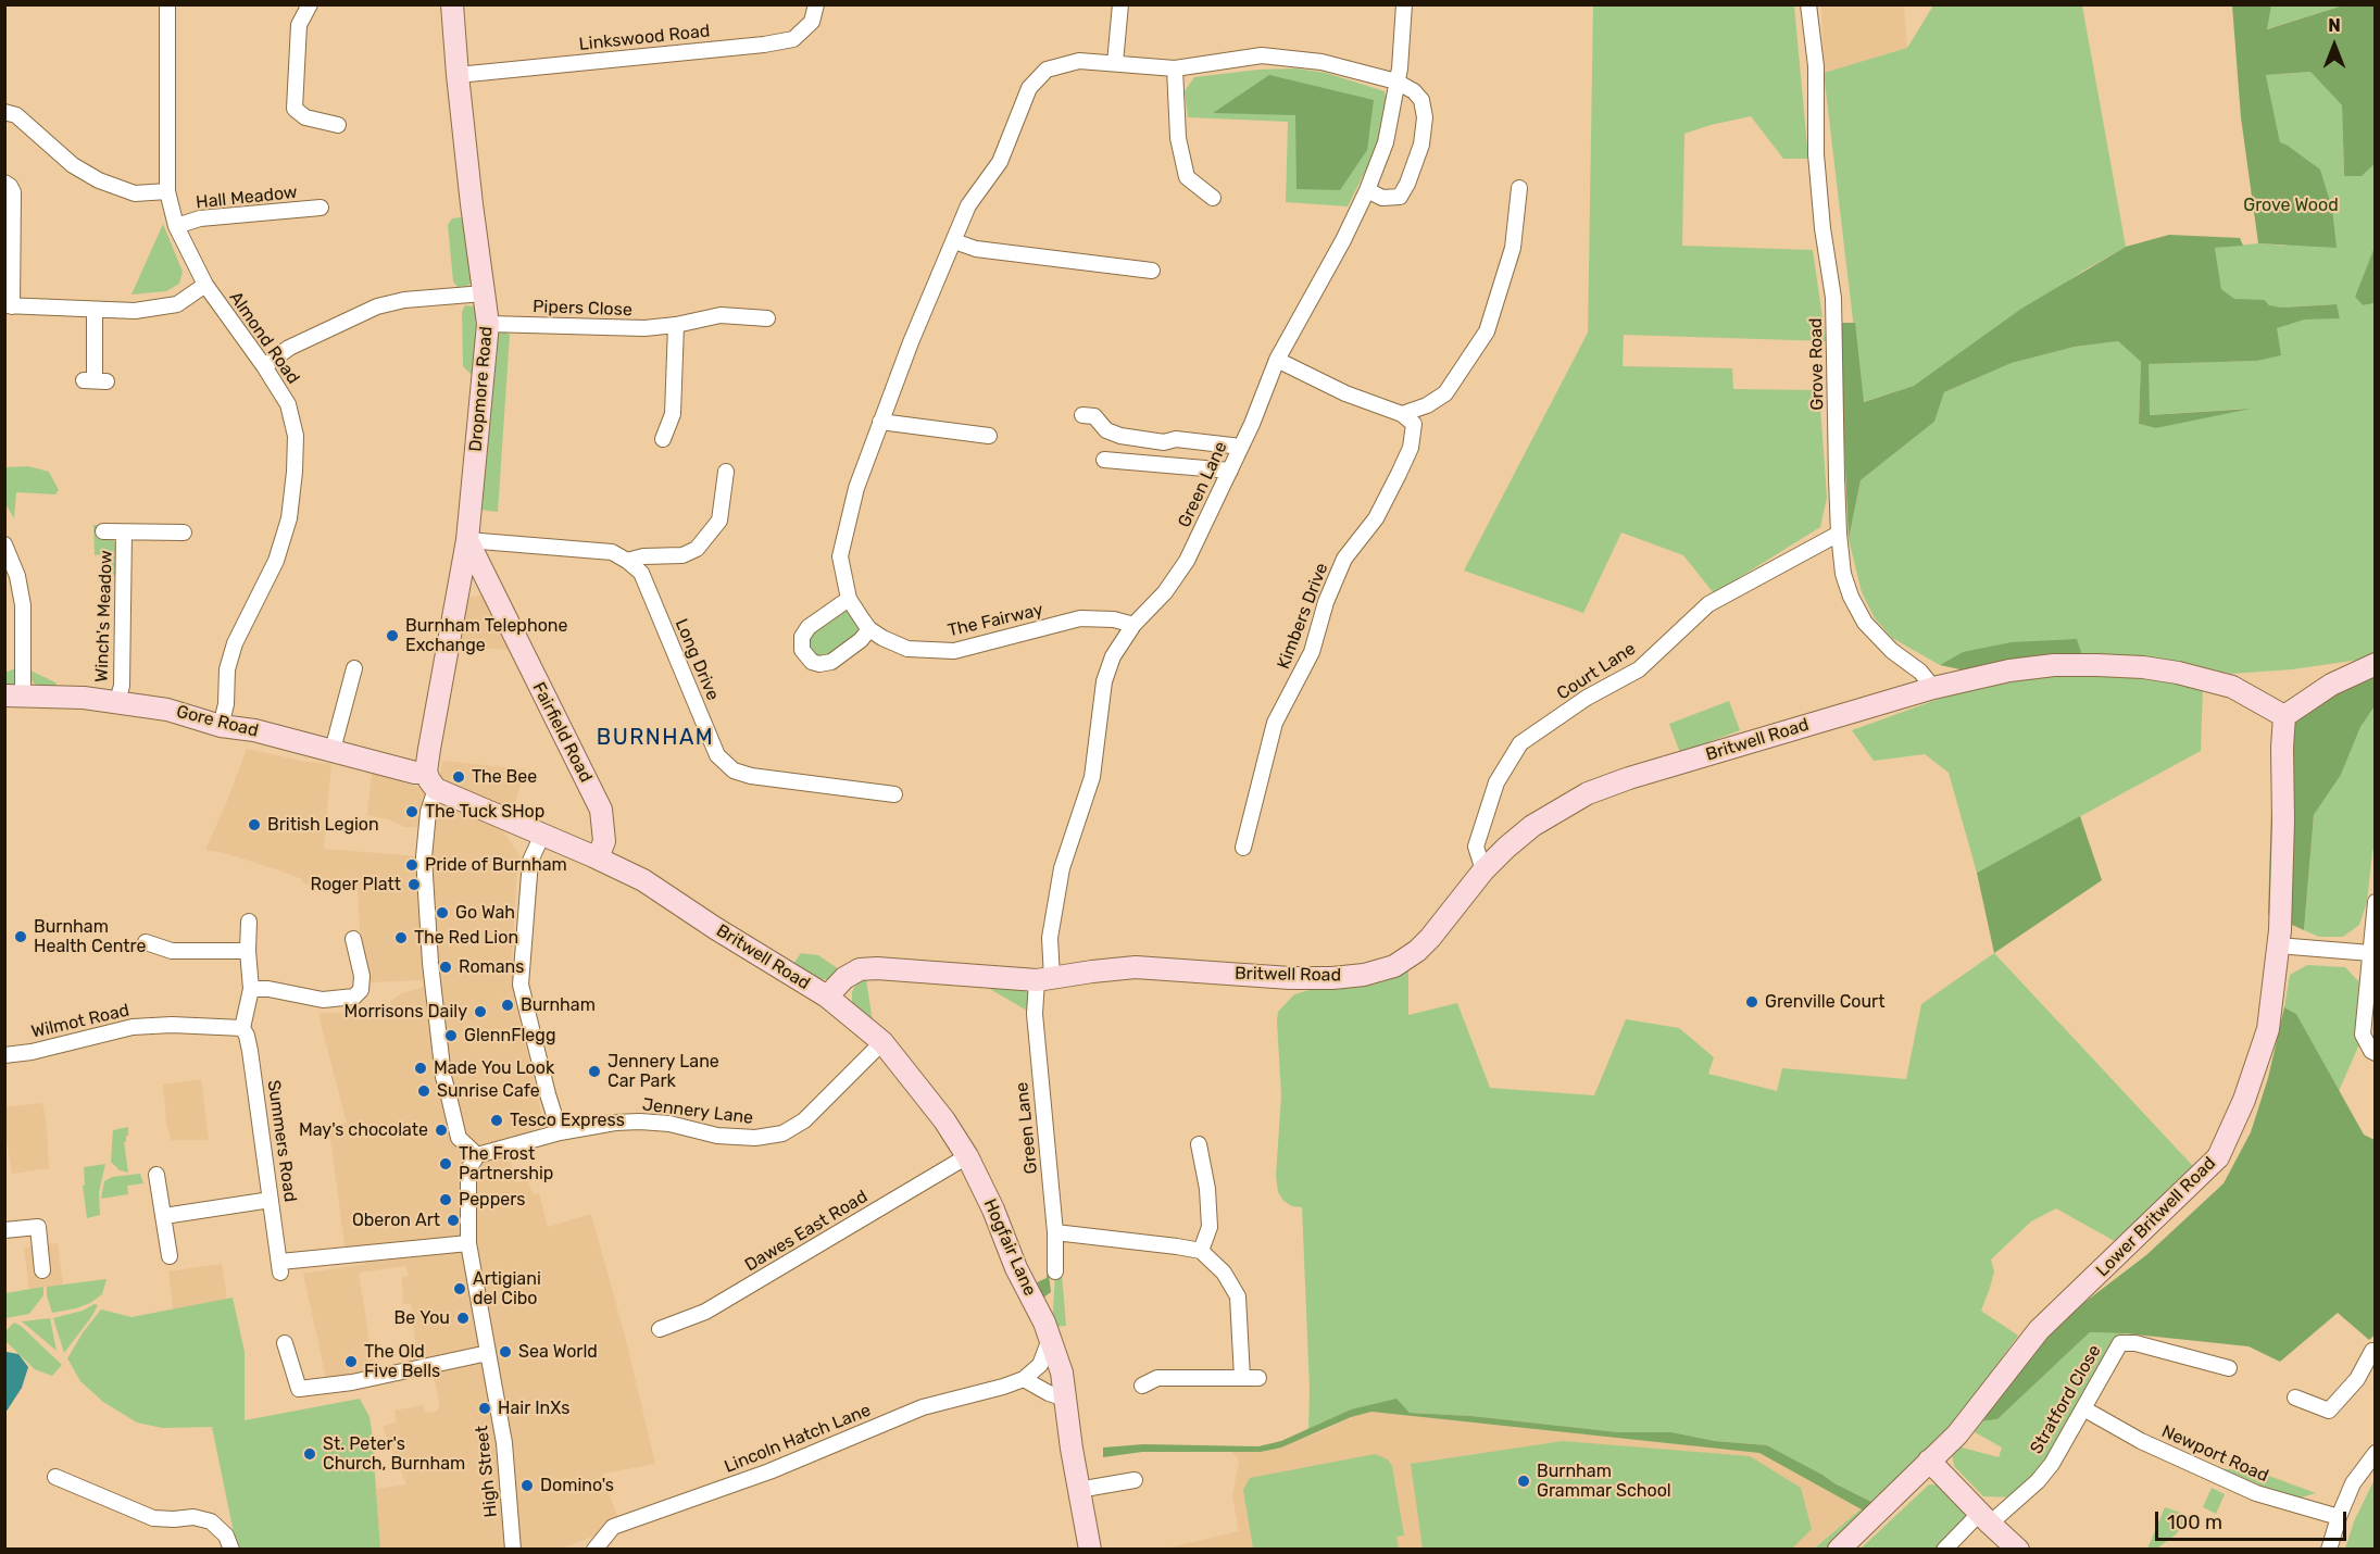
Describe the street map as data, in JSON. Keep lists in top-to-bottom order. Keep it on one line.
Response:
{"streets":{"street":["Linkswood Road","Hall Meadow","Pipers Close","Almond Road","Grove Road","Dropmore Road","Green Lane","Winch's Meadow","Kimbers Drive","The Fairway","Long Drive","Court Lane","Gore Road","Fairfield Road","Britwell Road","Wilmot Road","Jennery Lane","Summers Road","Lower Britwell Road","Dawes East Road","Hogfair Lane","Stratford Close","Lincoln Hatch Lane","Newport Road","High Street"]},"crossings":[["Linkswood Road","Dropmore Road"],["Hall Meadow","Almond Road"],["Pipers Close","Dropmore Road"],["Almond Road","Gore Road"],["Grove Road","Court Lane"],["Grove Road","Britwell Road"],["Dropmore Road","Gore Road"],["Dropmore Road","Fairfield Road"],["Dropmore Road","Britwell Road"],["Green Lane","The Fairway"],["Green Lane","Britwell Road"],["Winch's Meadow","Gore Road"],["Court Lane","Britwell Road"],["Gore Road","Britwell Road"],["Fairfield Road","Britwell Road"],["Britwell Road","Lower Britwell Road"],["Britwell Road","Hogfair Lane"],["Wilmot Road","Summers Road"],["Jennery Lane","Hogfair Lane"],["Jennery Lane","High Street"],["Summers Road","High Street"],["Dawes East Road","Hogfair Lane"],["Stratford Close","Newport Road"]],"districts":["BURNHAM"],"parks":["Grove Wood"],"places":["Burnham Telephone Exchange","The Bee","The Tuck SHop","British Legion","Pride of Burnham","Roger Platt","Go Wah","Burnham Health Centre","The Red Lion","Romans","Grenville Court","Burnham","Morrisons Daily","GlennFlegg","Made You Look","Jennery Lane Car Park","Sunrise Cafe","Tesco Express","May's chocolate","The Frost Partnership","Peppers","Oberon Art","Artigiani del Cibo","Be You","Sea World","The Old Five Bells","Hair InXs","St. Peter's Church, Burnham","Burnham Grammar School","Domino's"],"scale_bar":"100 m","north":"top"}
